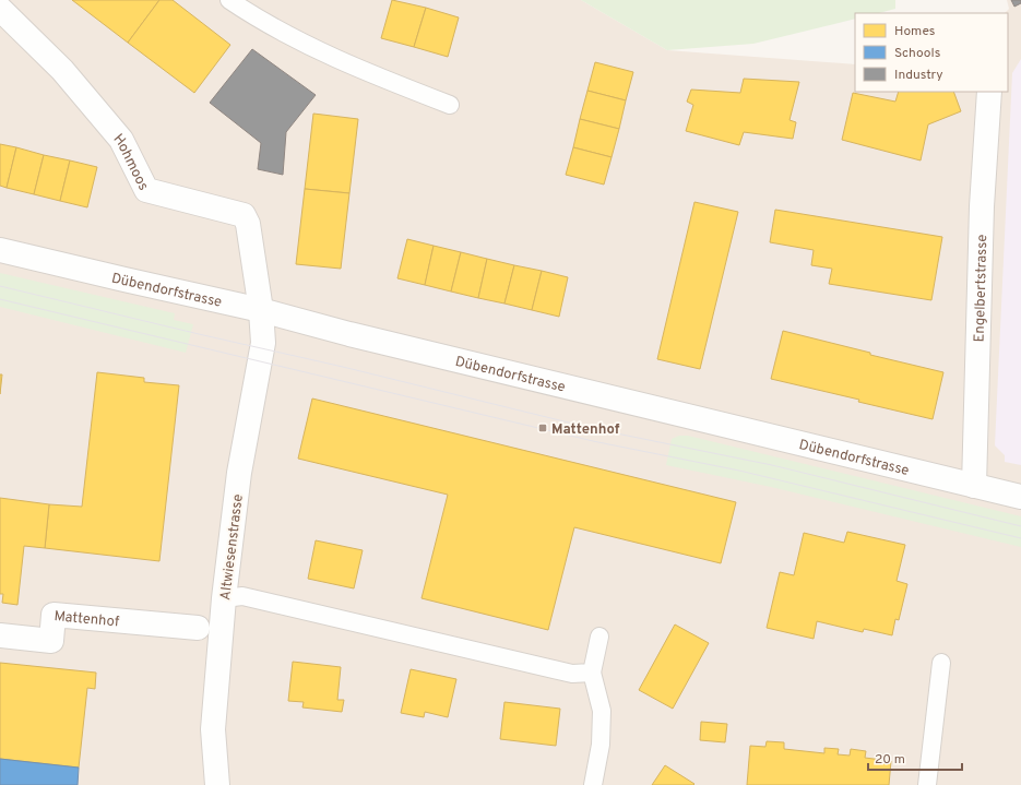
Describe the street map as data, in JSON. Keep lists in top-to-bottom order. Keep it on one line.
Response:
{"streets":{"street":["Hohmoos","Dübendorfstrasse","Engelbertstrasse","Altwiesenstrasse","Mattenhof"]},"crossings":[["Hohmoos","Dübendorfstrasse"],["Hohmoos","Altwiesenstrasse"],["Dübendorfstrasse","Engelbertstrasse"],["Dübendorfstrasse","Altwiesenstrasse"]],"places":{"transit":["Mattenhof"]},"legend":["Homes","Schools","Industry"],"scale_bar":"20 m"}
